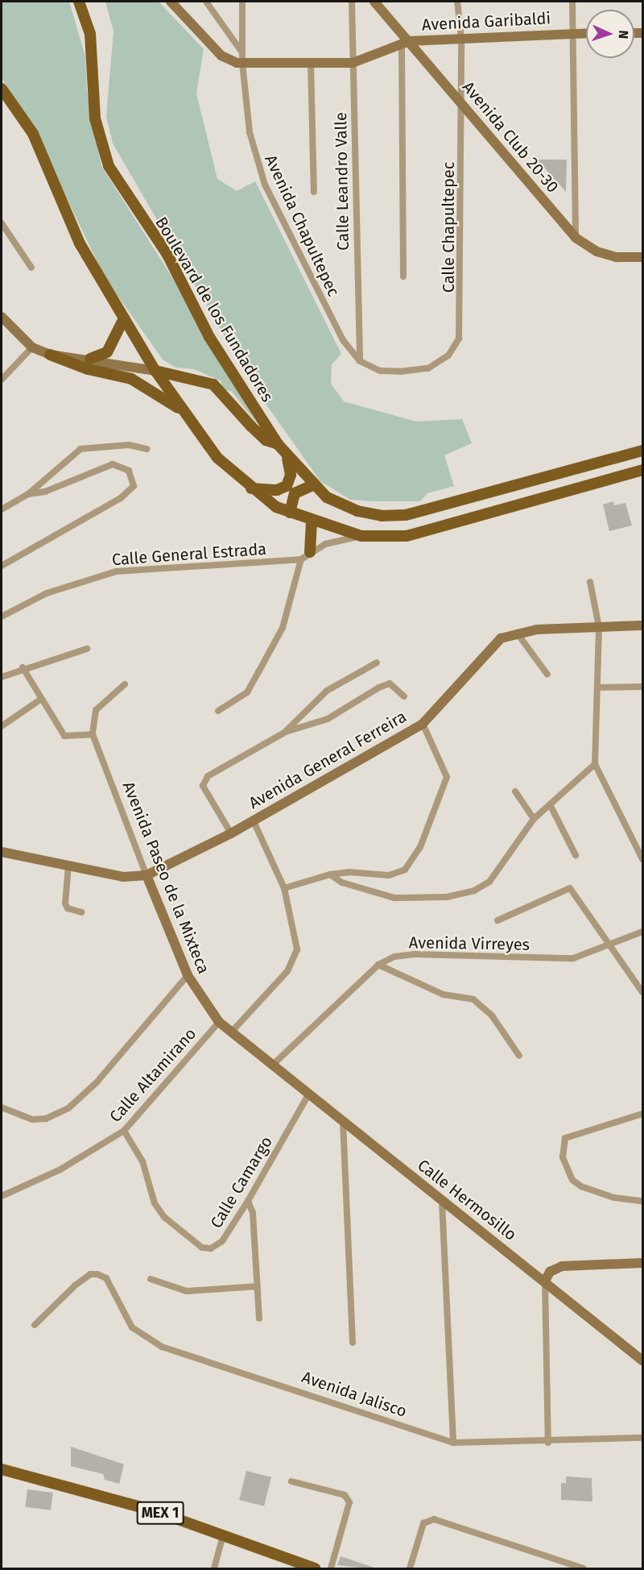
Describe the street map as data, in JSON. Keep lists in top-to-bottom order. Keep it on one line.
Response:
{"streets":{"main road":["Boulevard de los Fundadores","MEX 1"],"street":["Avenida Garibaldi","Avenida Club 20-30","Calle Leandro Valle","Avenida Chapultepec","Calle Chapultepec","Calle General Estrada","Avenida General Ferreira","Avenida Paseo de la Mixteca","Avenida Virreyes","Calle Altamirano","Calle Camargo","Calle Hermosillo","Avenida Jalisco"]},"crossings":[["Avenida Garibaldi","Avenida Club 20-30"],["Avenida Garibaldi","Calle Leandro Valle"],["Avenida Garibaldi","Avenida Chapultepec"],["Avenida Garibaldi","Calle Chapultepec"],["Avenida Club 20-30","Calle Chapultepec"],["Calle Leandro Valle","Avenida Chapultepec"],["Calle Leandro Valle","Calle Chapultepec"],["Avenida Chapultepec","Calle Chapultepec"],["Avenida General Ferreira","Avenida Paseo de la Mixteca"],["Avenida Paseo de la Mixteca","Avenida Virreyes"],["Avenida Paseo de la Mixteca","Calle Altamirano"],["Avenida Paseo de la Mixteca","Calle Hermosillo"],["Avenida Virreyes","Calle Hermosillo"],["Calle Altamirano","Calle Camargo"],["Calle Camargo","Calle Hermosillo"]],"north":"right"}
